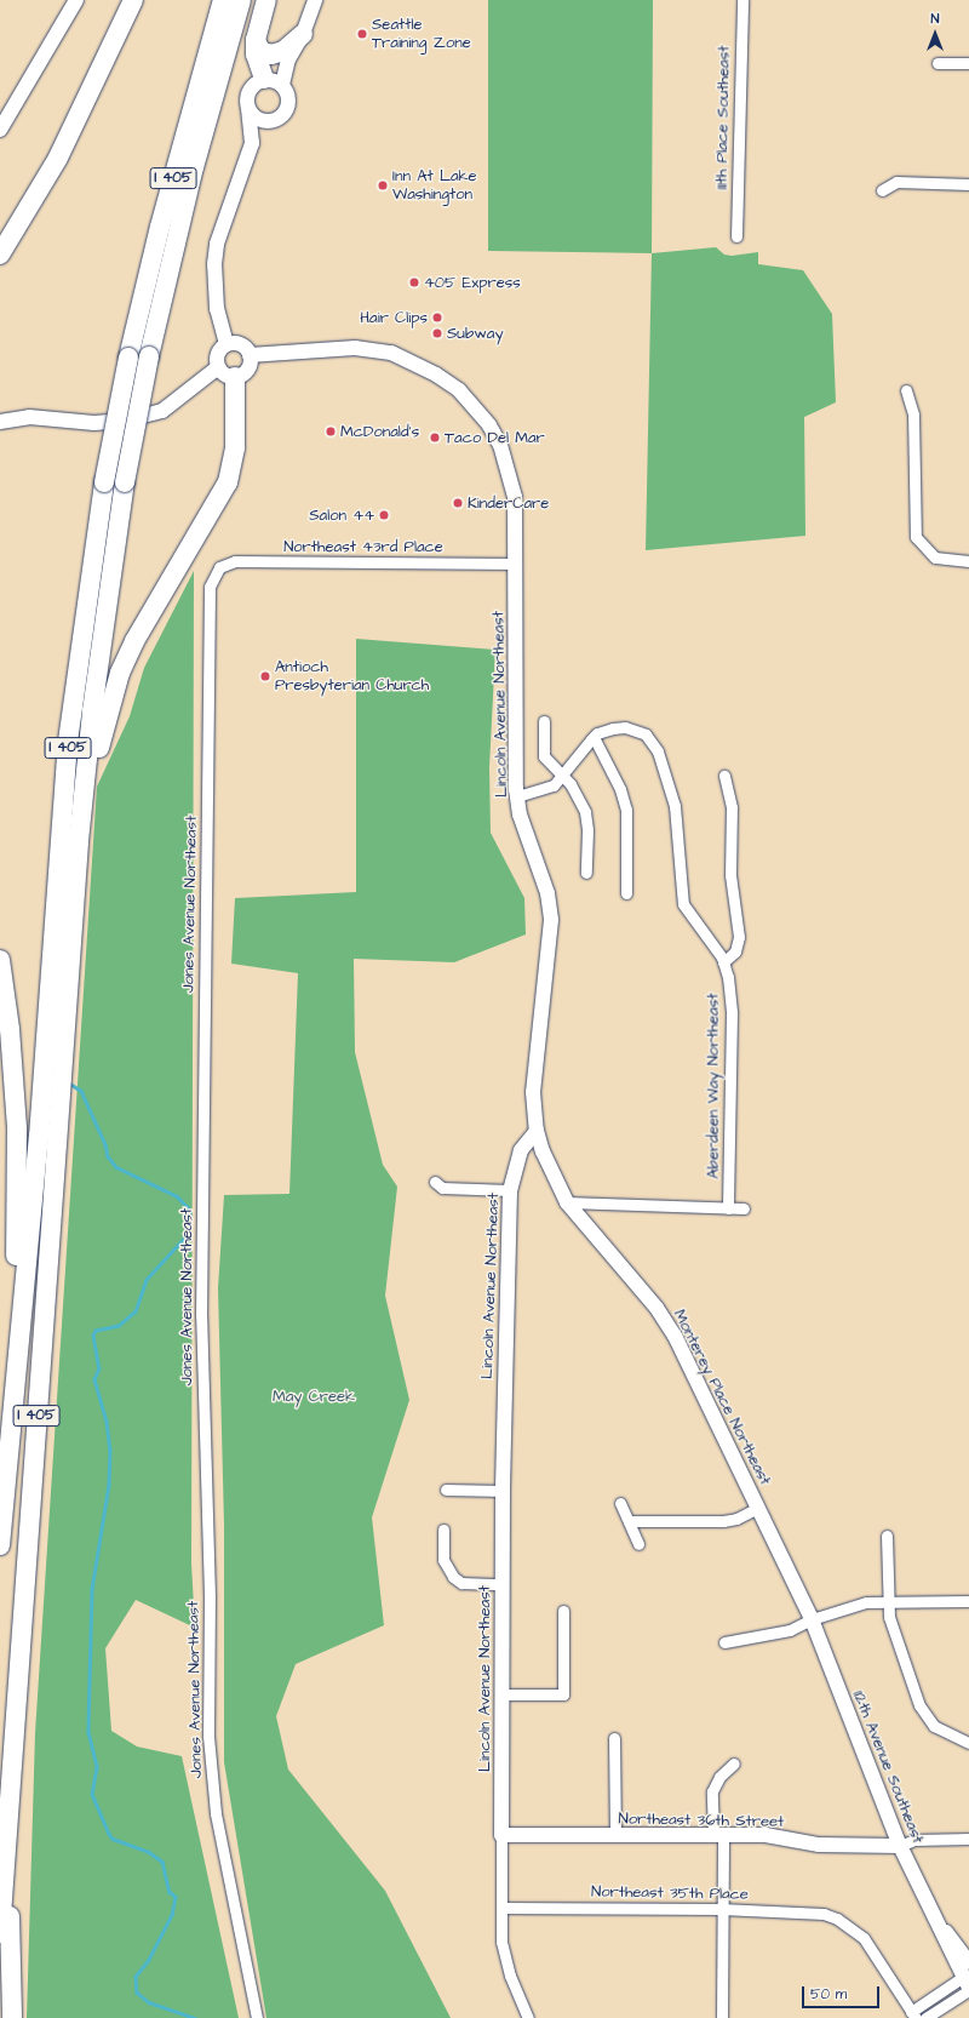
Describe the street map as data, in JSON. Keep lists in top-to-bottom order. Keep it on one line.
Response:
{"streets":{"highway":["I 405"],"street":["111th Place Southeast","Northeast 43rd Place","Lincoln Avenue Northeast","Jones Avenue Northeast","Aberdeen Way Northeast","Monterey Place Northeast","112th Avenue Southeast","Northeast 36th Street","Northeast 35th Place"]},"crossings":[["Northeast 43rd Place","Lincoln Avenue Northeast"],["Northeast 43rd Place","Jones Avenue Northeast"],["Lincoln Avenue Northeast","Monterey Place Northeast"],["Lincoln Avenue Northeast","Northeast 36th Street"],["Lincoln Avenue Northeast","Northeast 35th Place"],["Monterey Place Northeast","112th Avenue Southeast"],["112th Avenue Southeast","Northeast 36th Street"]],"parks":["May Creek"],"places":["Seattle Training Zone","Inn At Lake Washington","405 Express","Hair Clips","Subway","McDonald's","Taco Del Mar","KinderCare","Salon 44","Antioch Presbyterian Church"],"scale_bar":"50 m","north":"top"}
